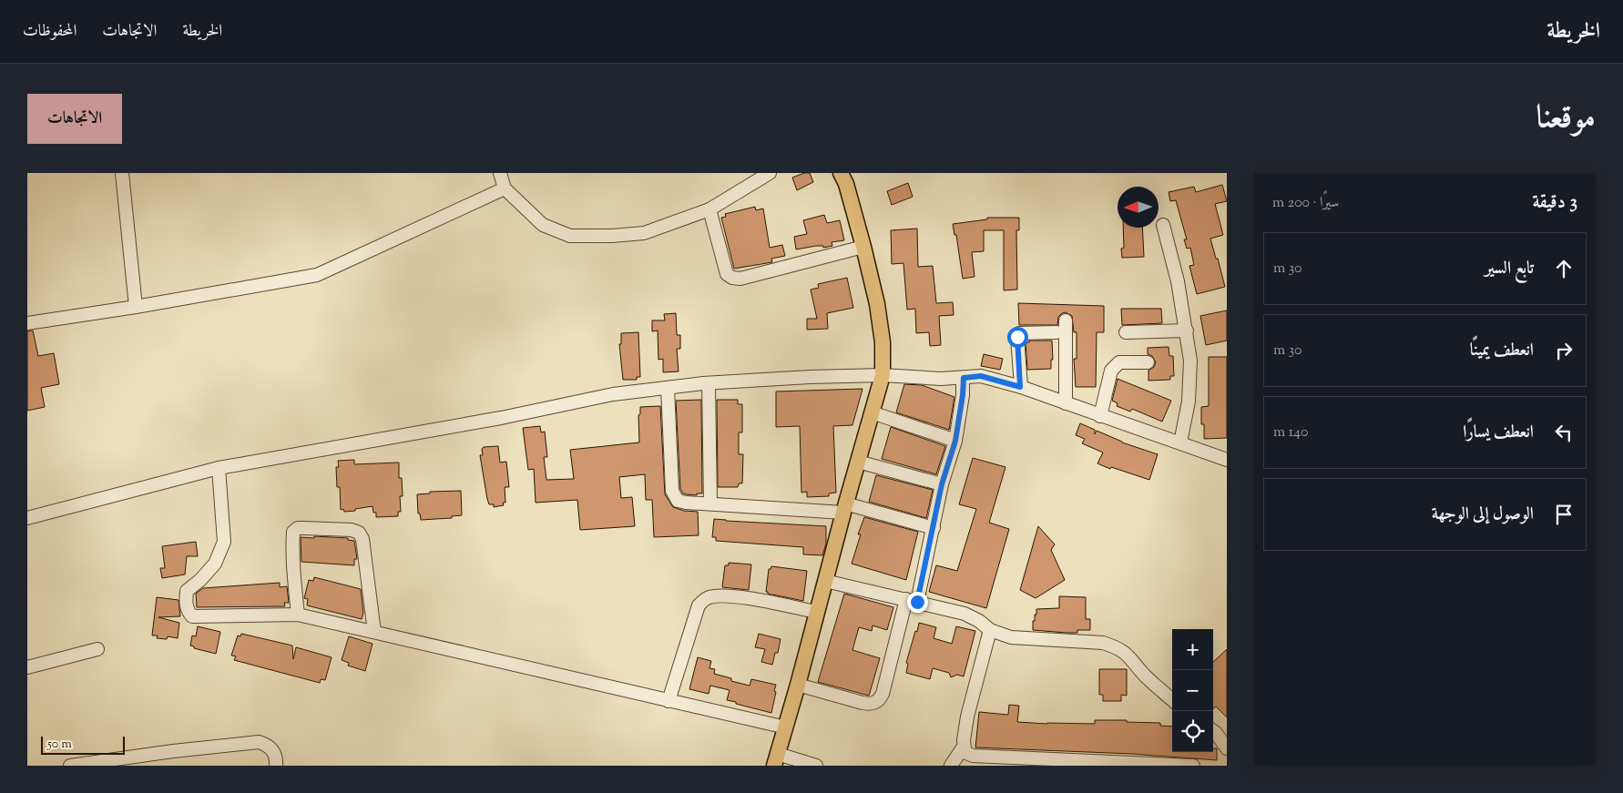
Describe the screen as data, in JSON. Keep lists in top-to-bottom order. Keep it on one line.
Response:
{"scale_bar":"50 m","north":"left","page":{"header":"الخريطة","nav":["الخريطة","الاتجاهات","المحفوظات"],"title":"موقعنا","buttons":"الاتجاهات","heading":["3 دقيقة","سيرًا · 200 m"],"list":[["تابع السير","30 m"],["انعطف يمينًا","30 m"],["انعطف يسارًا","140 m"],"الوصول إلى الوجهة"],"map_buttons":["+","−"],"scale":"50 m"}}
